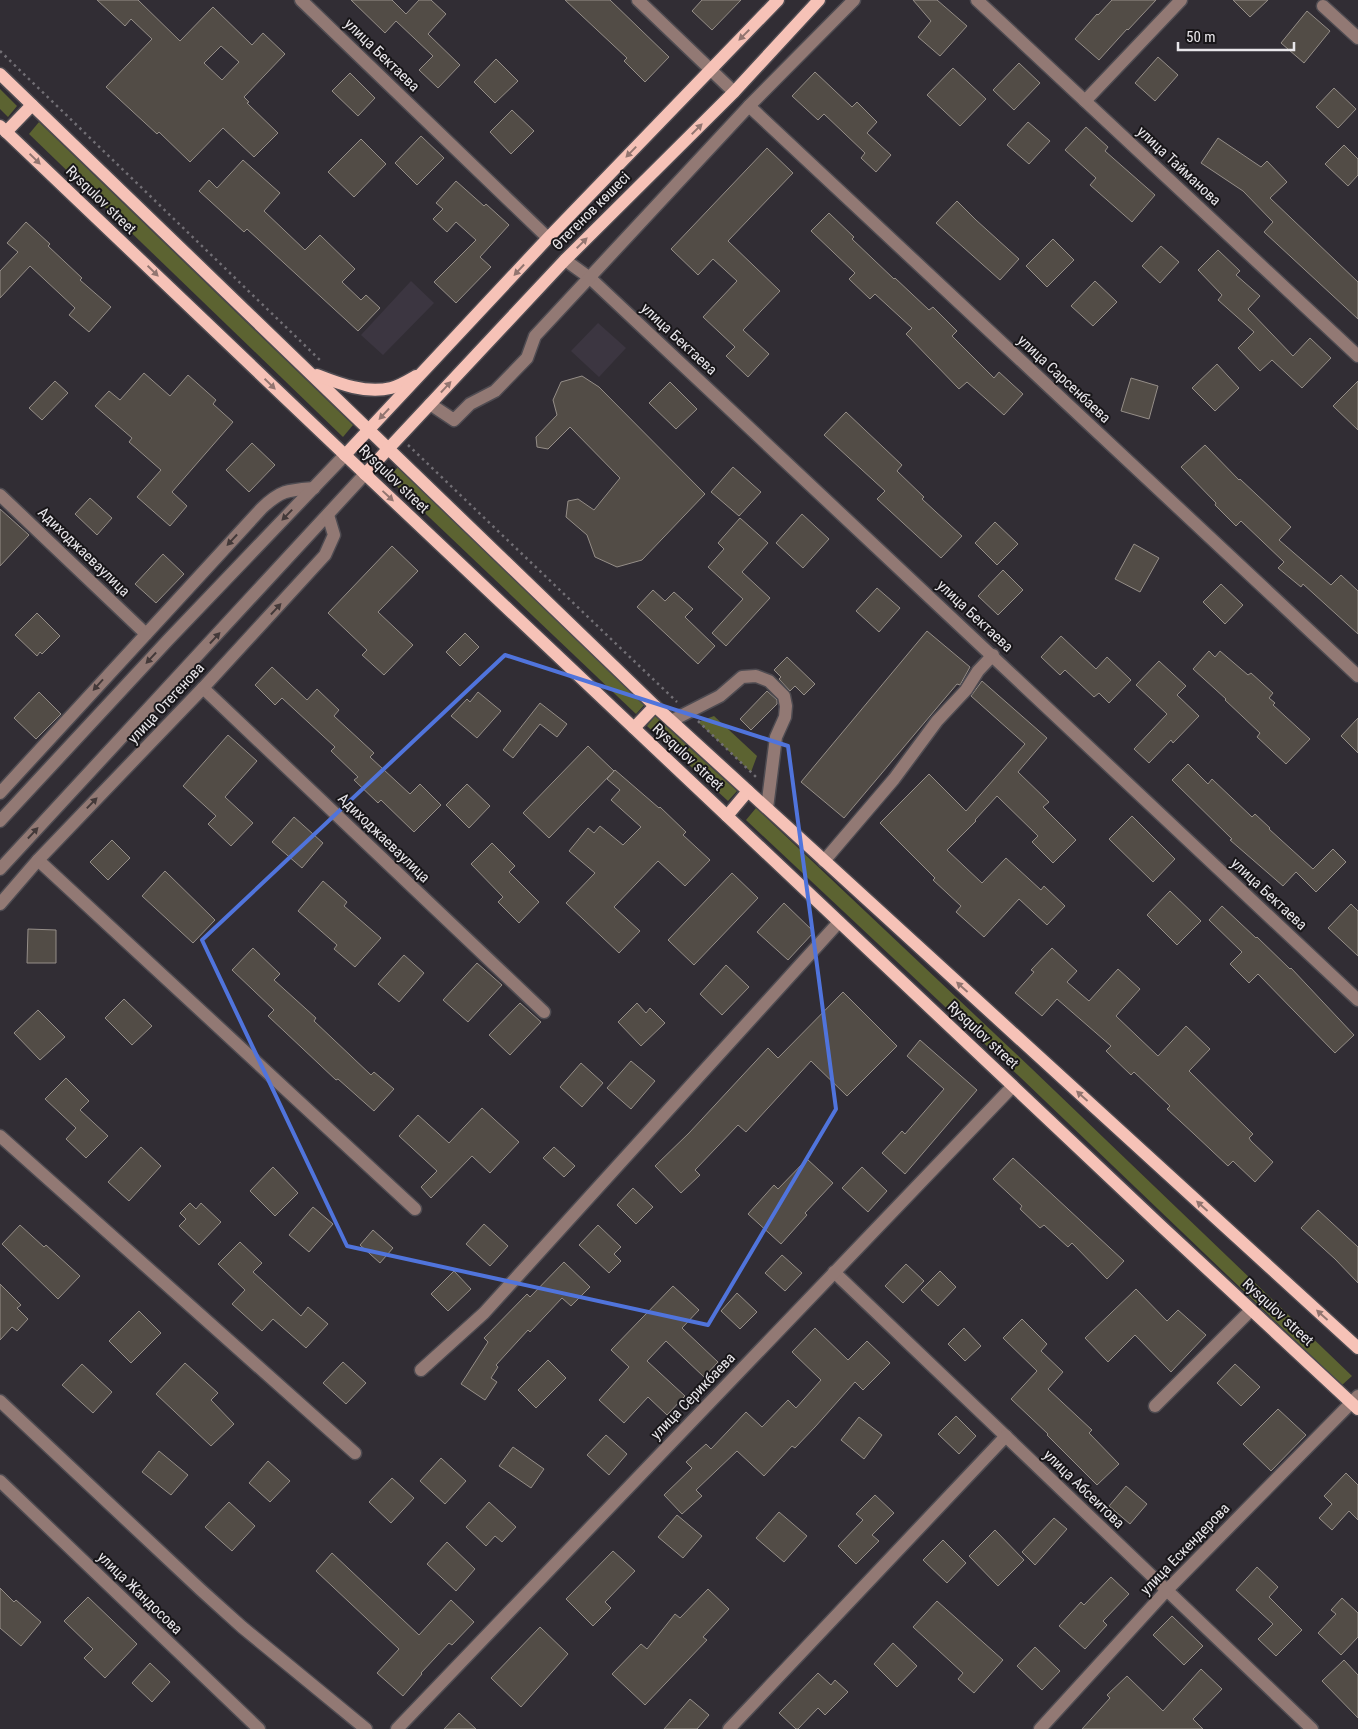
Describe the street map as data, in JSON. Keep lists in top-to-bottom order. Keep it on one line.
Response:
{"streets":{"main road":["Rysqulov street","Өтегенов көшесі"],"street":["улица Бектаева","улица Тайманова","улица Сарсенбаева","Адиходжаеваулица","улица Отегенова","улица Серикбаева","улица Абсеитова","улица Ескендерова","улица Жандосова"]},"crossings":[["улица Бектаева","Өтегенов көшесі"],["Rysqulov street","Өтегенов көшесі"],["Rysqulov street","улица Отегенова"],["Rysqulov street","улица Серикбаева"],["Rysqulov street","улица Ескендерова"],["Өтегенов көшесі","улица Отегенова"],["Адиходжаеваулица","улица Отегенова"],["улица Серикбаева","улица Абсеитова"],["улица Абсеитова","улица Ескендерова"]],"scale_bar":"50 m"}
